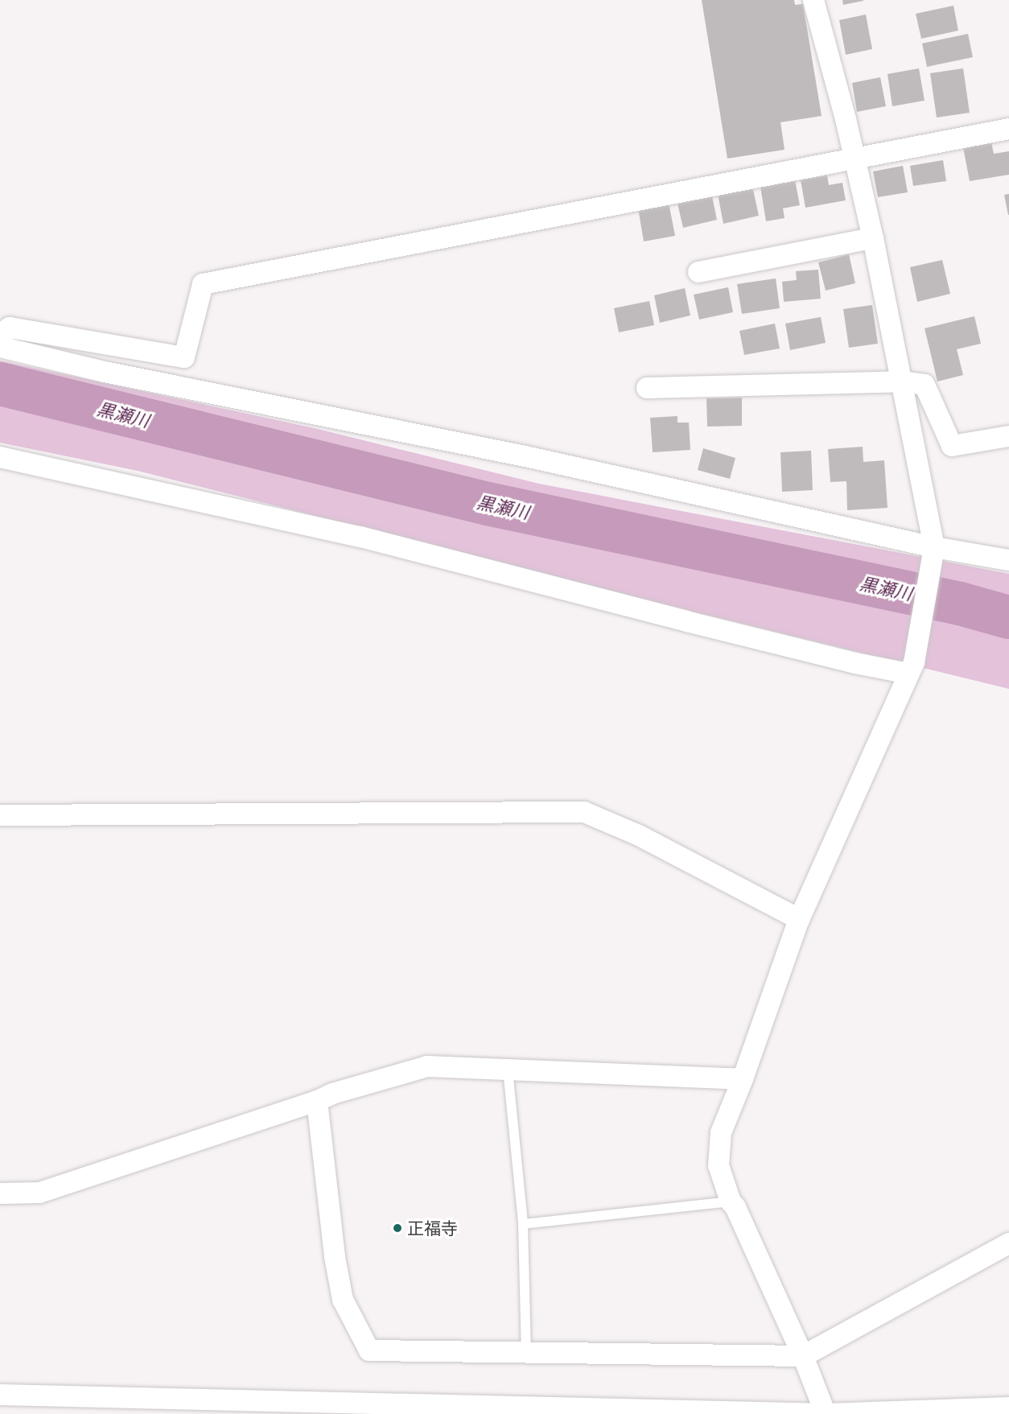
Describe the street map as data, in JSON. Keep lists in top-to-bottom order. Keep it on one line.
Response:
{"water":["黒瀬川"],"places":["正福寺"]}
